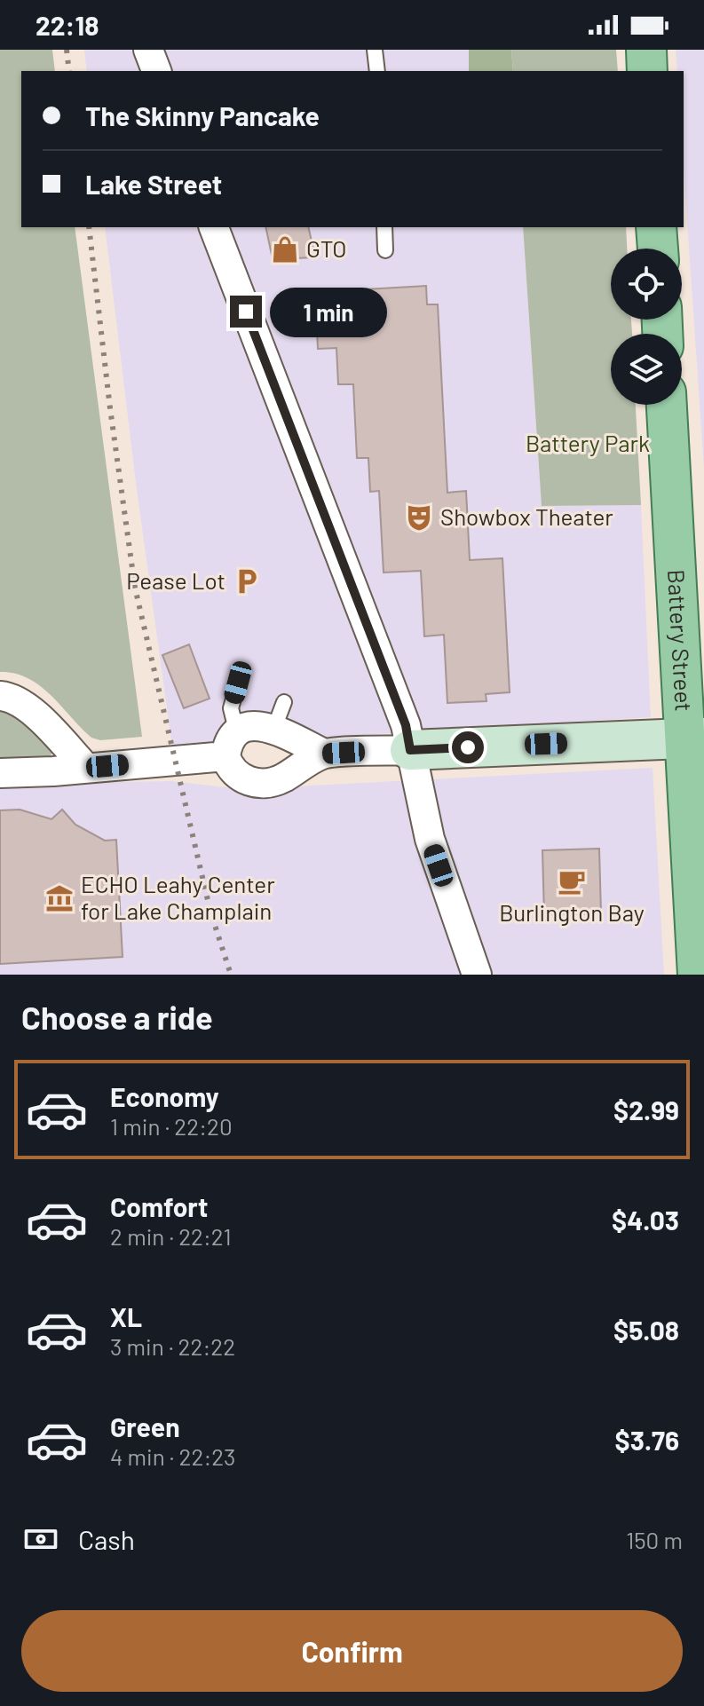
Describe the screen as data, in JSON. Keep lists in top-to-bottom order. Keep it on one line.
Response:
{"streets":{"main road":["Battery Street"]},"parks":["Battery Park"],"places":{"shop":["GTO"],"theatre":["Showbox Theater"],"parking":["Pease Lot"],"cafe":["Burlington Bay"],"museum":["ECHO Leahy Center for Lake Champlain"]},"page":{"status":"22:18","banner":["The Skinny Pancake","Lake Street"],"bubble":"1 min","heading":"Choose a ride","list":[{"name":"Economy","note":"1 min · 22:20","value":"$2.99"},{"name":"Comfort","note":"2 min · 22:21","value":"$4.03"},{"name":"XL","note":"3 min · 22:22","value":"$5.08"},{"name":"Green","note":"4 min · 22:23","value":"$3.76"}],"pay":["Cash","150 m"],"buttons":"Confirm"}}
